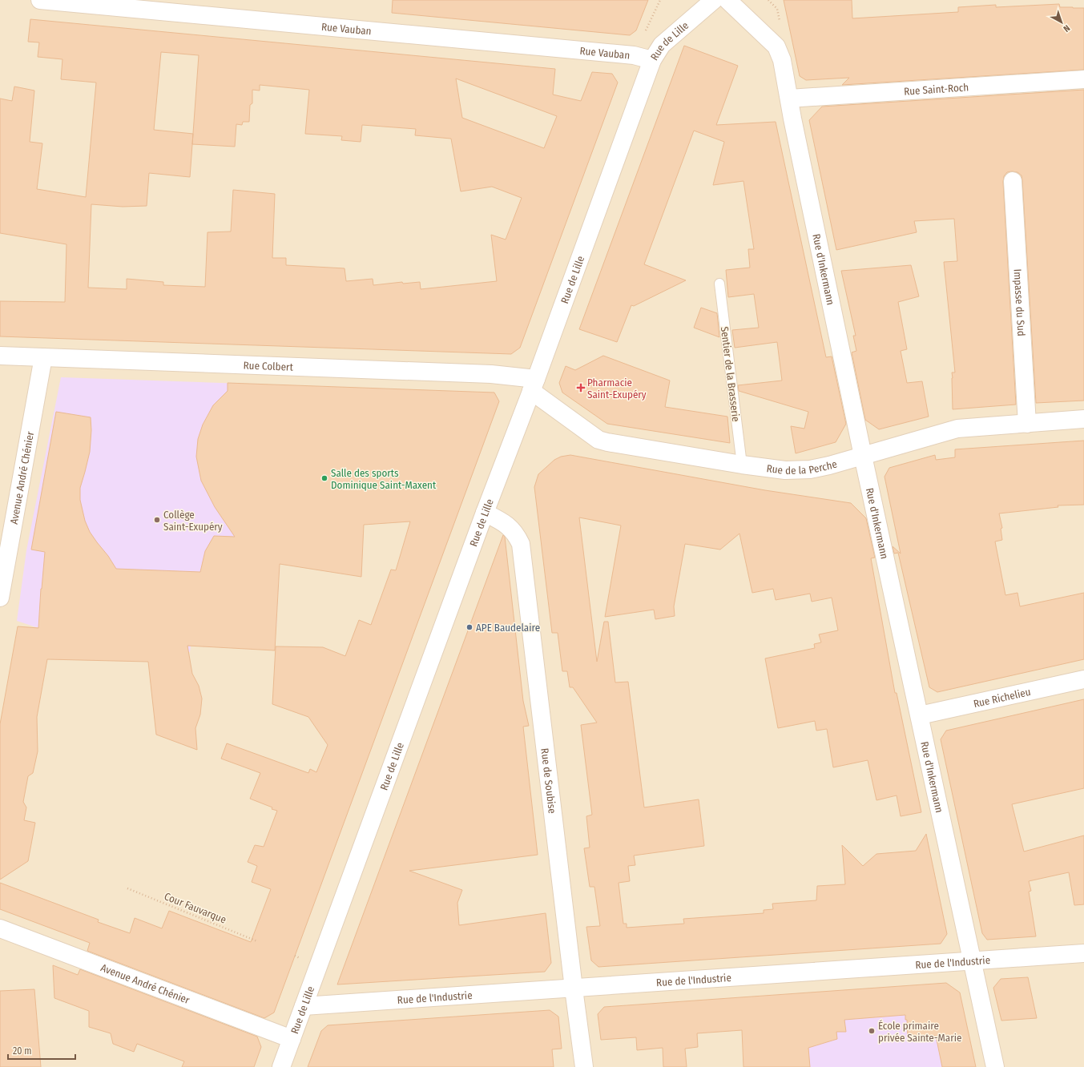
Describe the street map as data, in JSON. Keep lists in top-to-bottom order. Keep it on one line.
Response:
{"streets":{"street":["Rue Vauban","Rue de Lille","Rue Saint-Roch","Rue d'Inkermann","Impasse du Sud","Rue Colbert","Rue de la Perche","Avenue André Chénier","Rue Richelieu","Rue de Soubise","Rue de l'Industrie"],"lane":["Sentier de la Brasserie"],"path":["Cour Fauvarque"]},"crossings":[["Rue Vauban","Rue de Lille"],["Rue de Lille","Rue Colbert"],["Rue de Lille","Rue de la Perche"],["Rue de Lille","Avenue André Chénier"],["Rue de Lille","Rue de Soubise"],["Rue de Lille","Rue de l'Industrie"],["Rue Saint-Roch","Rue d'Inkermann"],["Rue d'Inkermann","Rue de la Perche"],["Rue d'Inkermann","Rue Richelieu"],["Rue d'Inkermann","Rue de l'Industrie"],["Impasse du Sud","Rue de la Perche"],["Rue Colbert","Rue de la Perche"],["Rue Colbert","Avenue André Chénier"],["Sentier de la Brasserie","Rue de la Perche"],["Rue de Soubise","Rue de l'Industrie"]],"places":{"health":["Pharmacie Saint-Exupéry"],"other":["Salle des sports Dominique Saint-Maxent","Collège Saint-Exupéry","APE Baudelaire","École primaire privée Sainte-Marie"]},"scale_bar":"20 m","north":"bottom right"}
